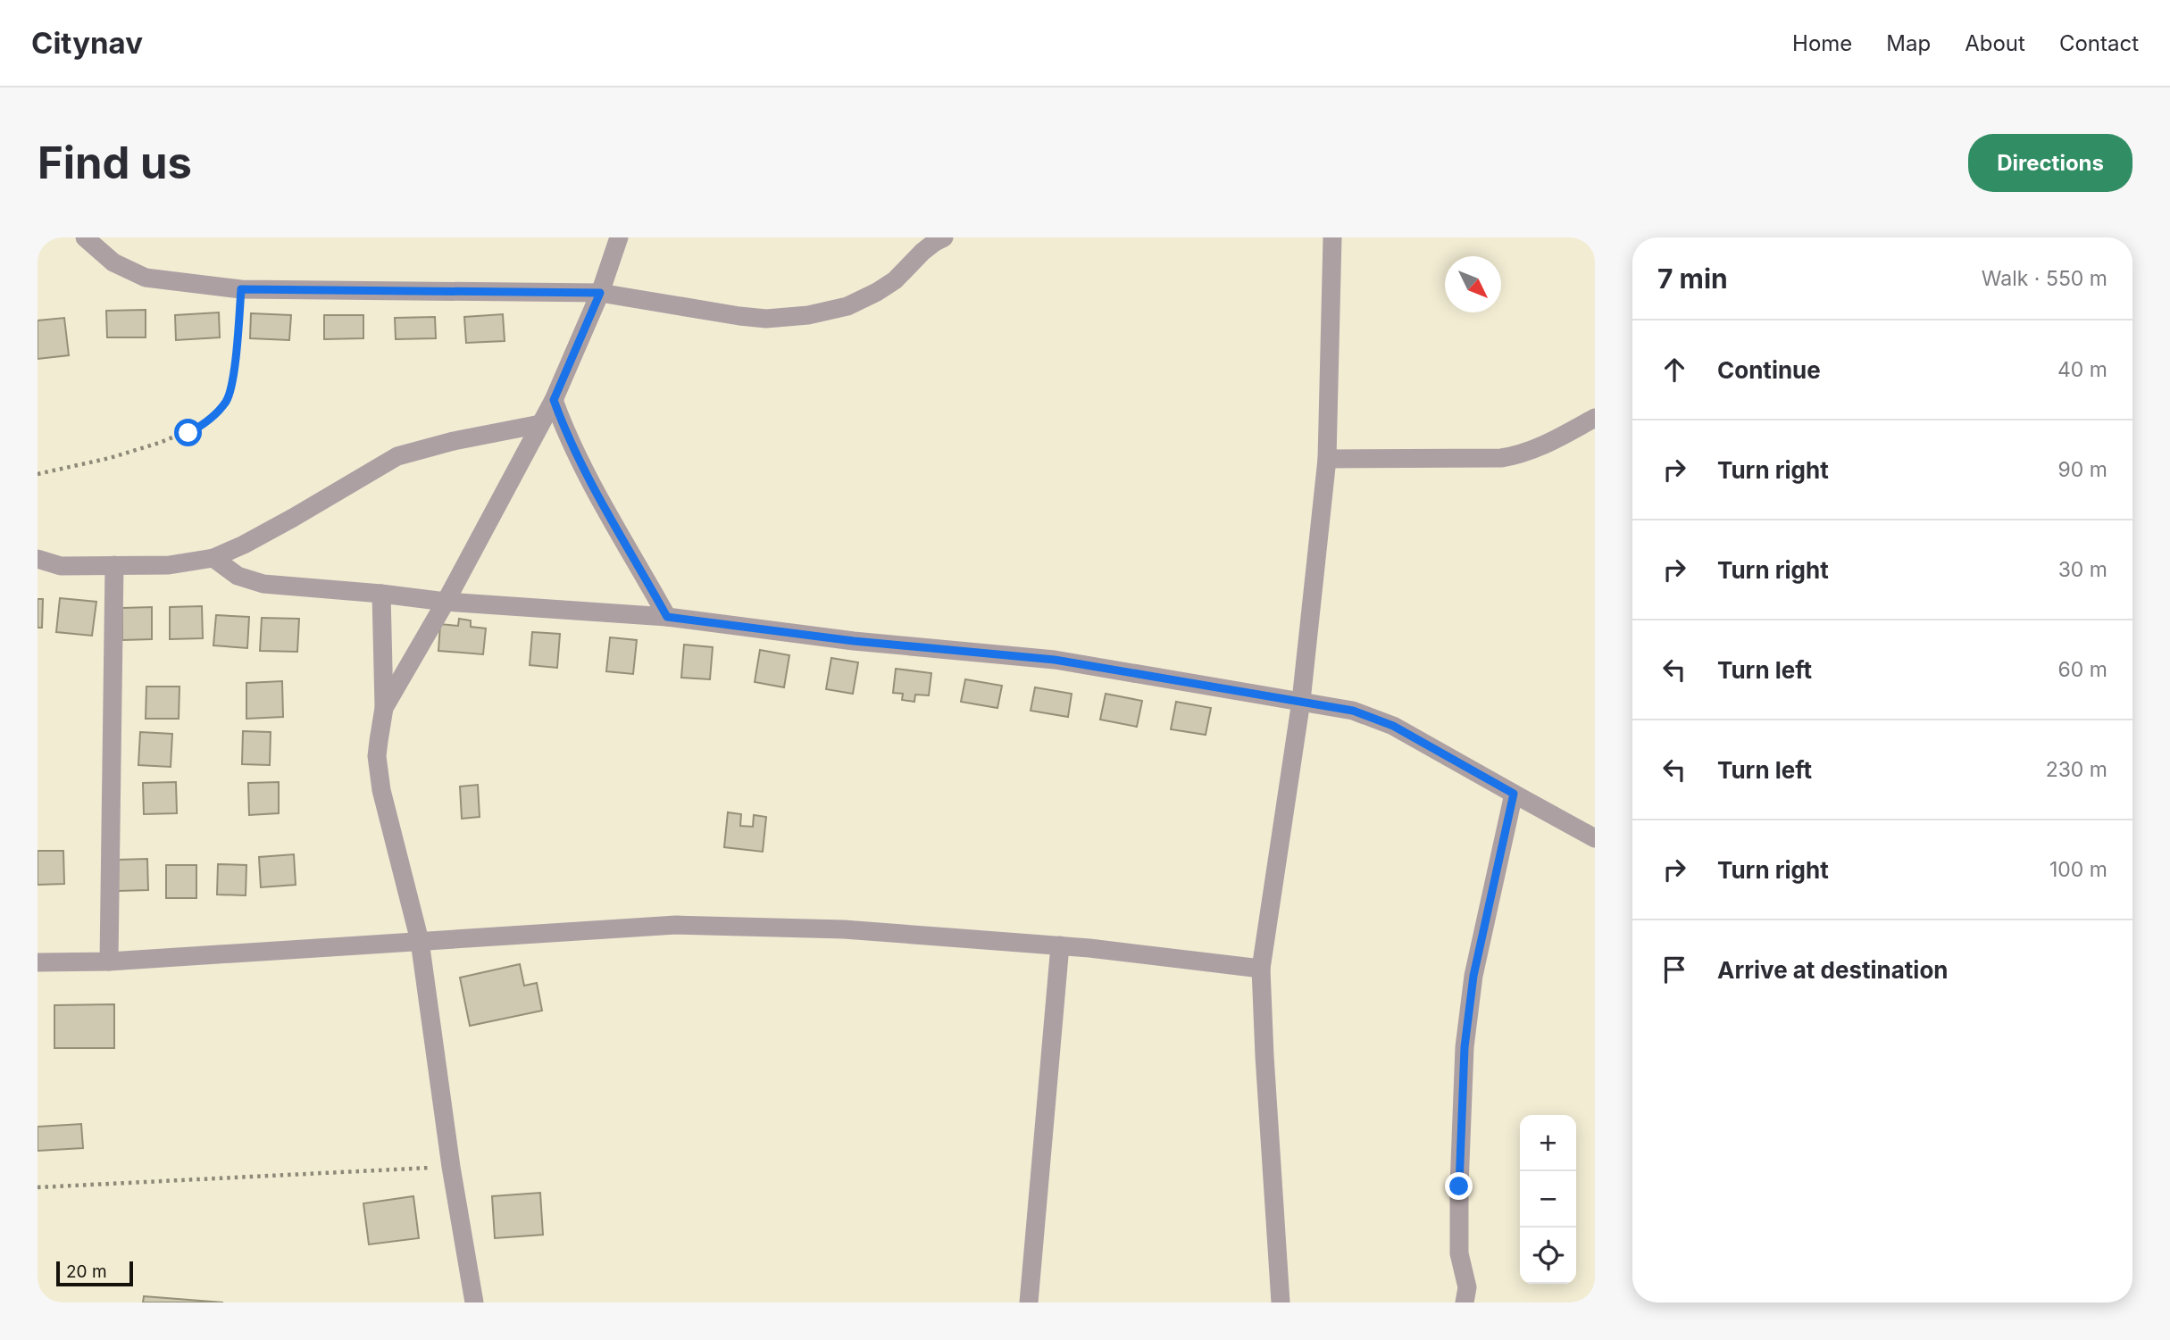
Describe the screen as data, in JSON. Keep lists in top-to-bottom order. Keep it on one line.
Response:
{"scale_bar":"20 m","north":"bottom right","page":{"header":"Citynav","nav":["Home","Map","About","Contact"],"buttons":"Directions","title":"Find us","heading":["7 min","Walk · 550 m"],"list":[["Continue","40 m"],["Turn right","90 m"],["Turn right","30 m"],["Turn left","60 m"],["Turn left","230 m"],["Turn right","100 m"],"Arrive at destination"],"map_buttons":["+","−"],"scale":"20 m"}}
